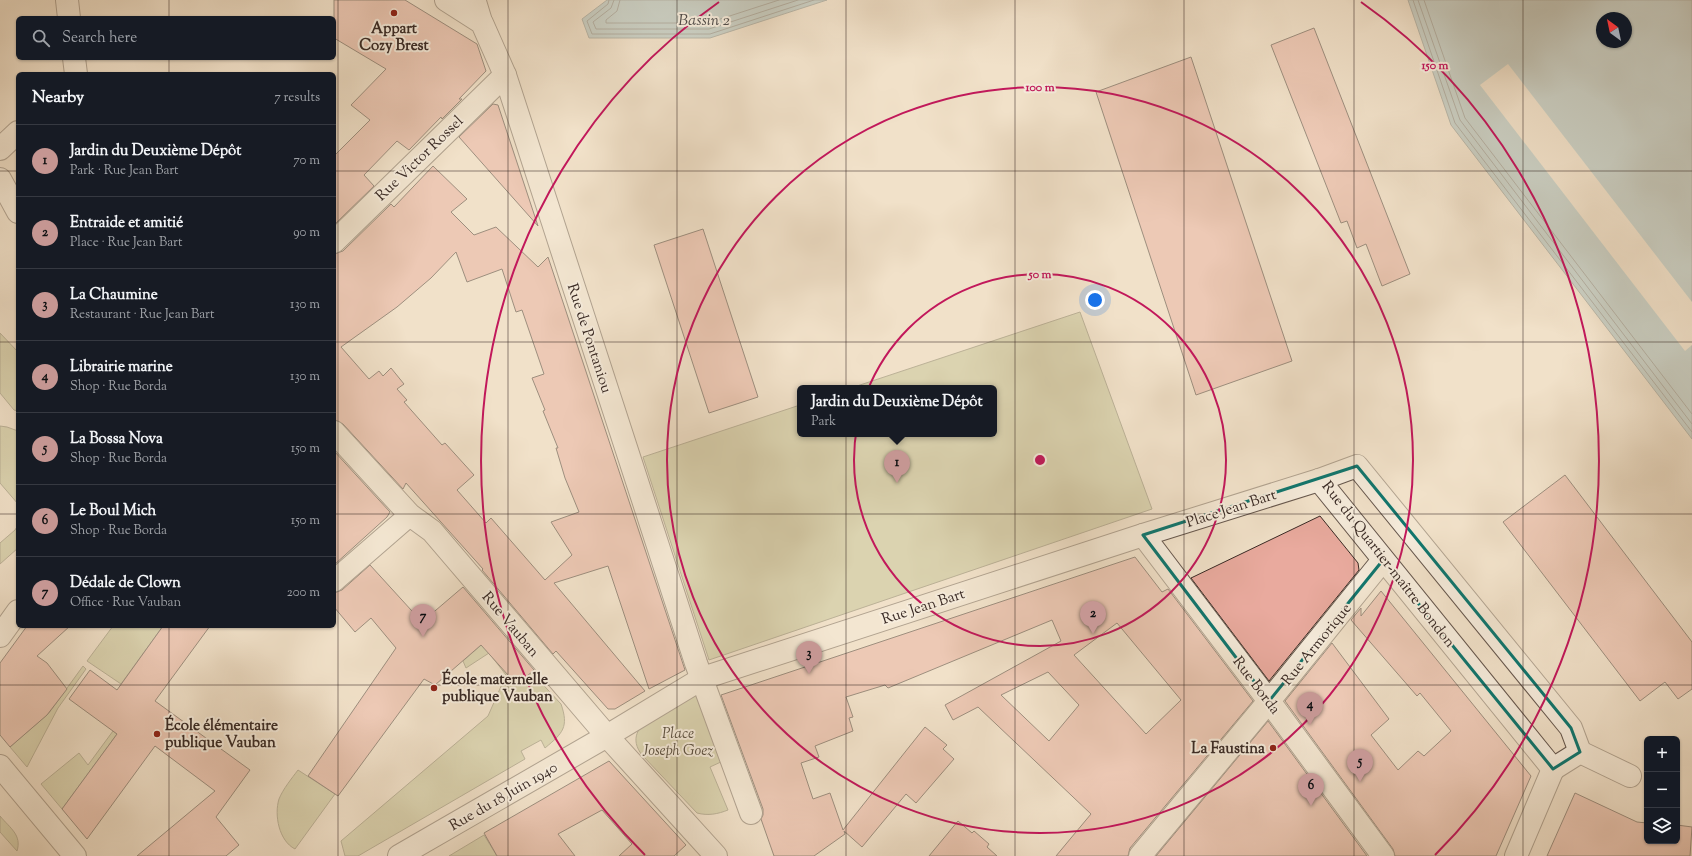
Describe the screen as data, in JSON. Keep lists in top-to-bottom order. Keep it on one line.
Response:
{"streets":{"street":["Rue Victor Rossel","Rue de Pontaniou","Place Jean Bart","Rue du Quartier-maître Bondon","Rue Jean Bart","Rue Vauban","Rue Armorique","Rue Borda","Rue du 18 Juin 1940"]},"crossings":[["Rue Victor Rossel","Rue de Pontaniou"],["Rue de Pontaniou","Rue Jean Bart"],["Place Jean Bart","Rue du Quartier-maître Bondon"],["Place Jean Bart","Rue Jean Bart"],["Place Jean Bart","Rue Borda"],["Rue du Quartier-maître Bondon","Rue Armorique"],["Rue Jean Bart","Rue Borda"],["Rue Vauban","Rue du 18 Juin 1940"],["Rue Armorique","Rue Borda"]],"water":["Bassin 2"],"parks":["Place Joseph Goez"],"places":["Appart Cozy Brest","École maternelle publique Vauban","École élémentaire publique Vauban","La Faustina"],"north":"top left","page":{"search":"Search here","heading":["Nearby","7 results"],"list":[{"mark":"1","name":"Jardin du Deuxième Dépôt","note":"Park · Rue Jean Bart","value":"70 m"},{"mark":"2","name":"Entraide et amitié","note":"Place · Rue Jean Bart","value":"90 m"},{"mark":"3","name":"La Chaumine","note":"Restaurant · Rue Jean Bart","value":"130 m"},{"mark":"4","name":"Librairie marine","note":"Shop · Rue Borda","value":"130 m"},{"mark":"5","name":"La Bossa Nova","note":"Shop · Rue Borda","value":"150 m"},{"mark":"6","name":"Le Boul Mich","note":"Shop · Rue Borda","value":"150 m"},{"mark":"7","name":"Dédale de Clown","note":"Office · Rue Vauban","value":"200 m"}],"popup":["Jardin du Deuxième Dépôt","Park"],"pins":["1","2","7","3","4","5","6"],"map_buttons":["+","−"]},"rings":["150 m","100 m","50 m"]}
